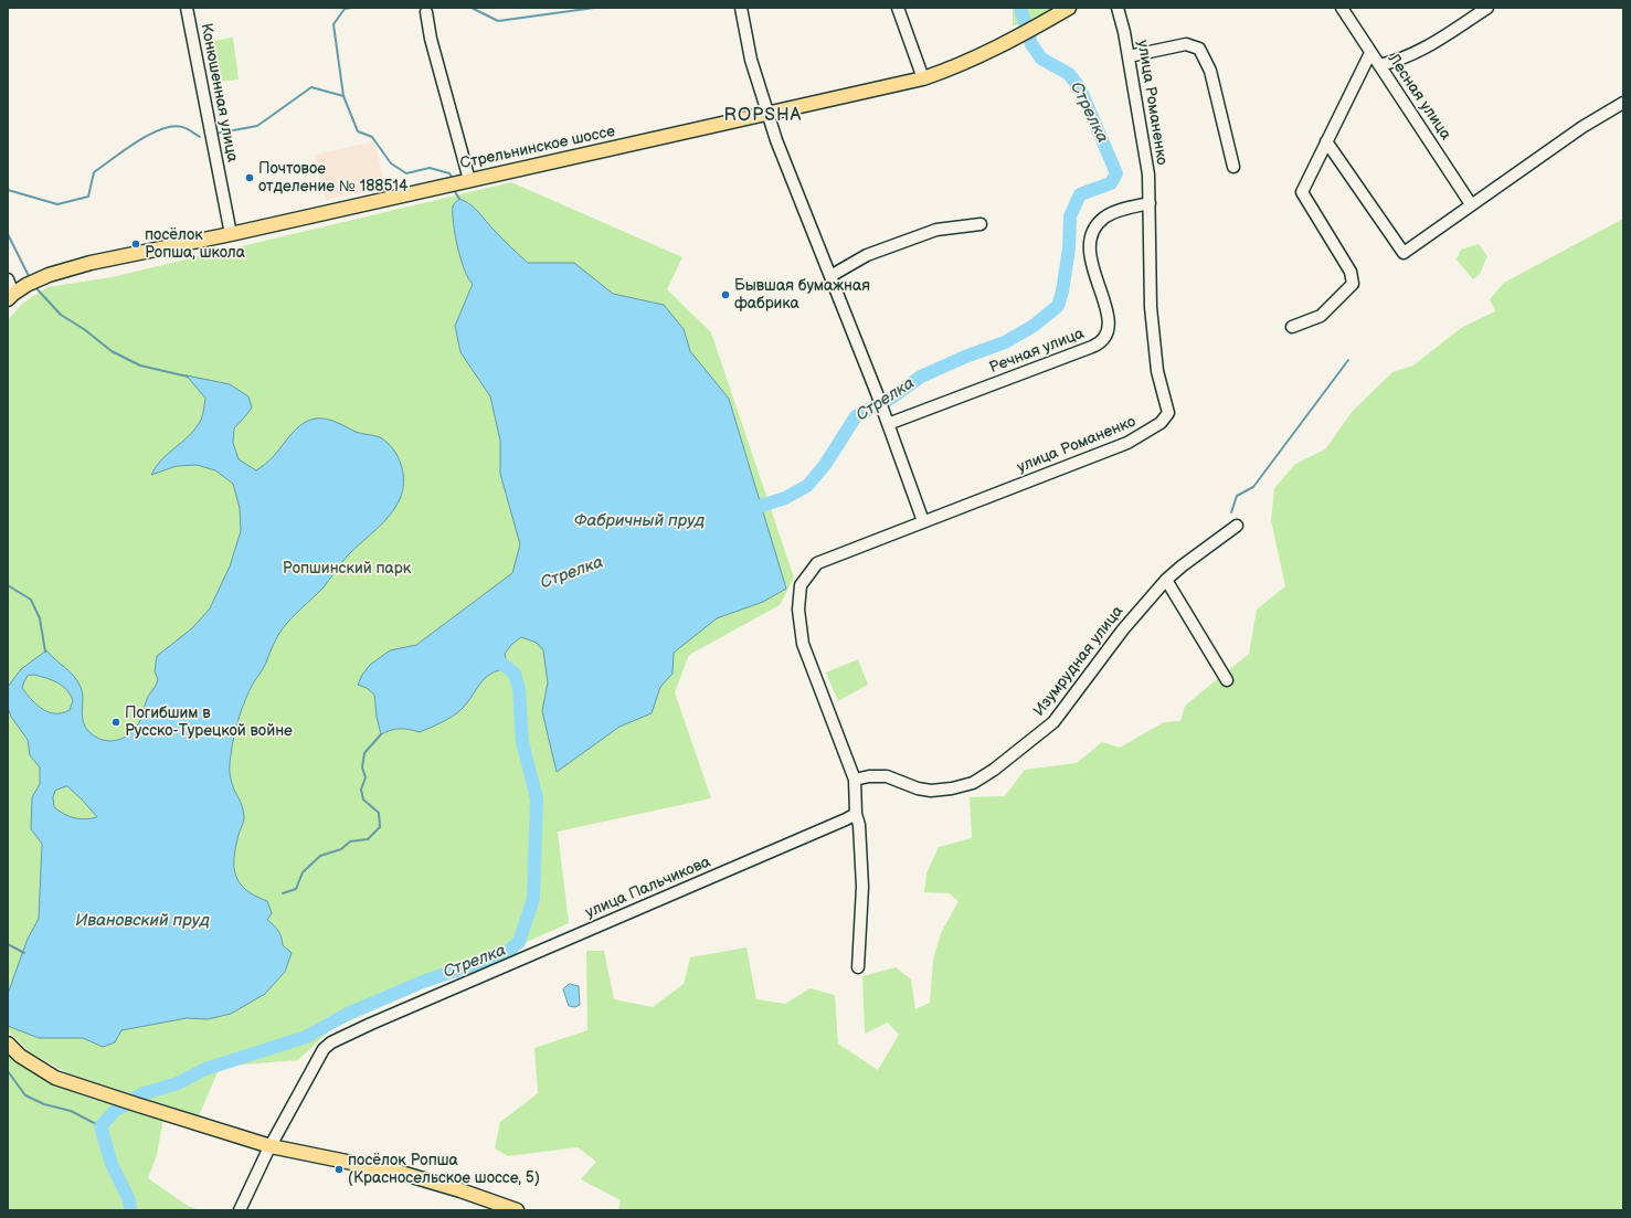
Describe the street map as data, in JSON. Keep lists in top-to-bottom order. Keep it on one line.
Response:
{"streets":{"main road":["Стрельнинское шоссе"],"street":["Конюшенная улица","Лесная улица","улица Романенко","Речная улица","Изумрудная улица","улица Пальчикова"]},"crossings":[["Конюшенная улица","Стрельнинское шоссе"],["улица Романенко","Речная улица"],["улица Романенко","Изумрудная улица"]],"districts":["ROPSHA"],"water":["Стрелка","Фабричный пруд","Ивановский пруд"],"parks":["Ропшинский парк"],"places":["Почтовое отделение № 188514","посёлок Ропша, школа","Бывшая бумажная фабрика","Погибшим в Русско-Турецкой войне","посёлок Ропша (Красносельское шоссе, 5)"]}
